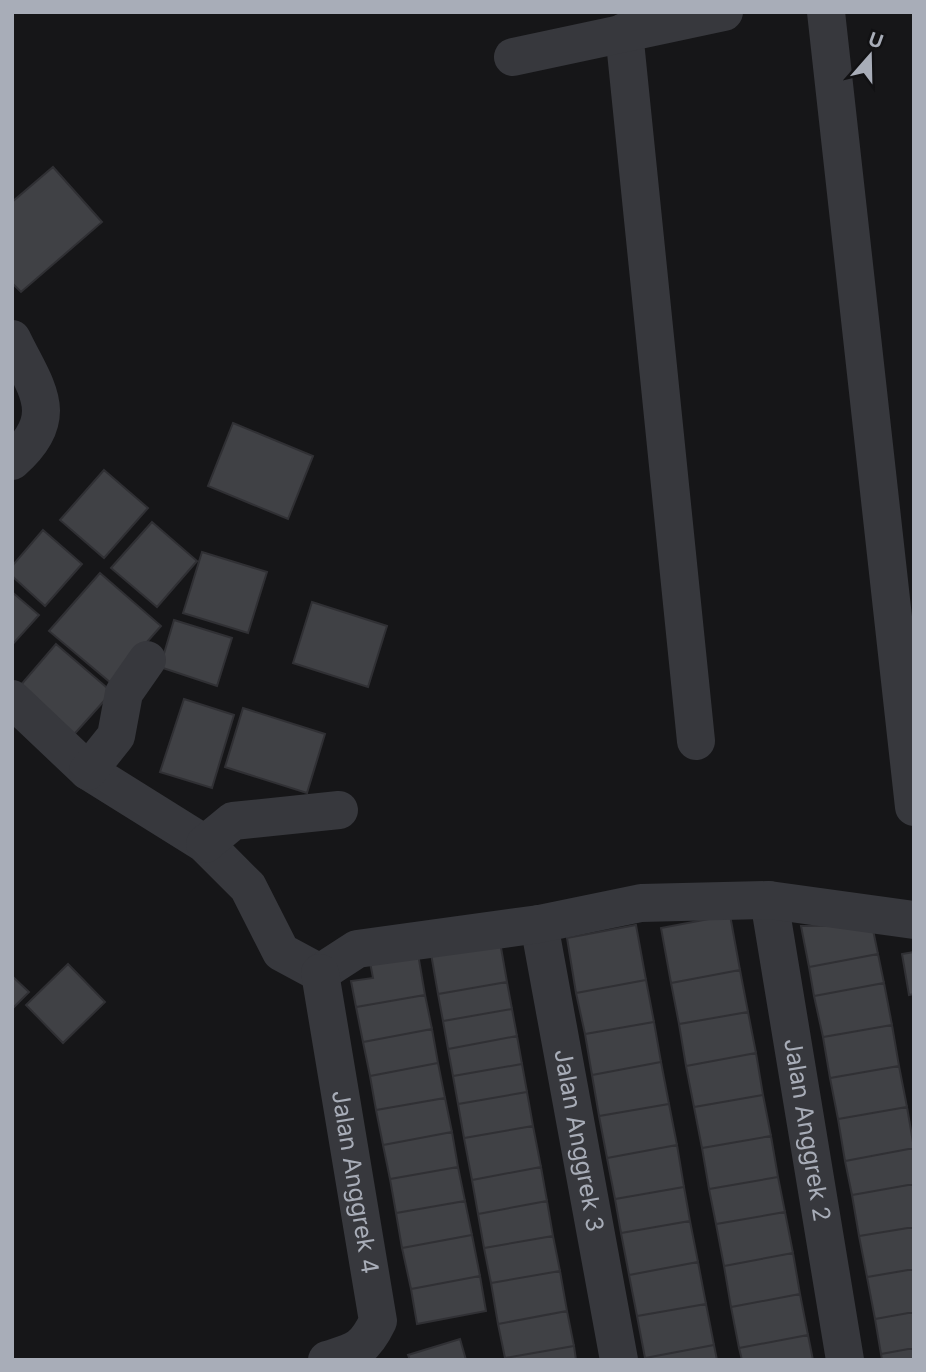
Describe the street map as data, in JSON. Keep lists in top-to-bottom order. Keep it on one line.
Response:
{"streets":{"street":["Jalan Anggrek 2","Jalan Anggrek 3","Jalan Anggrek 4"]},"north":"top"}
